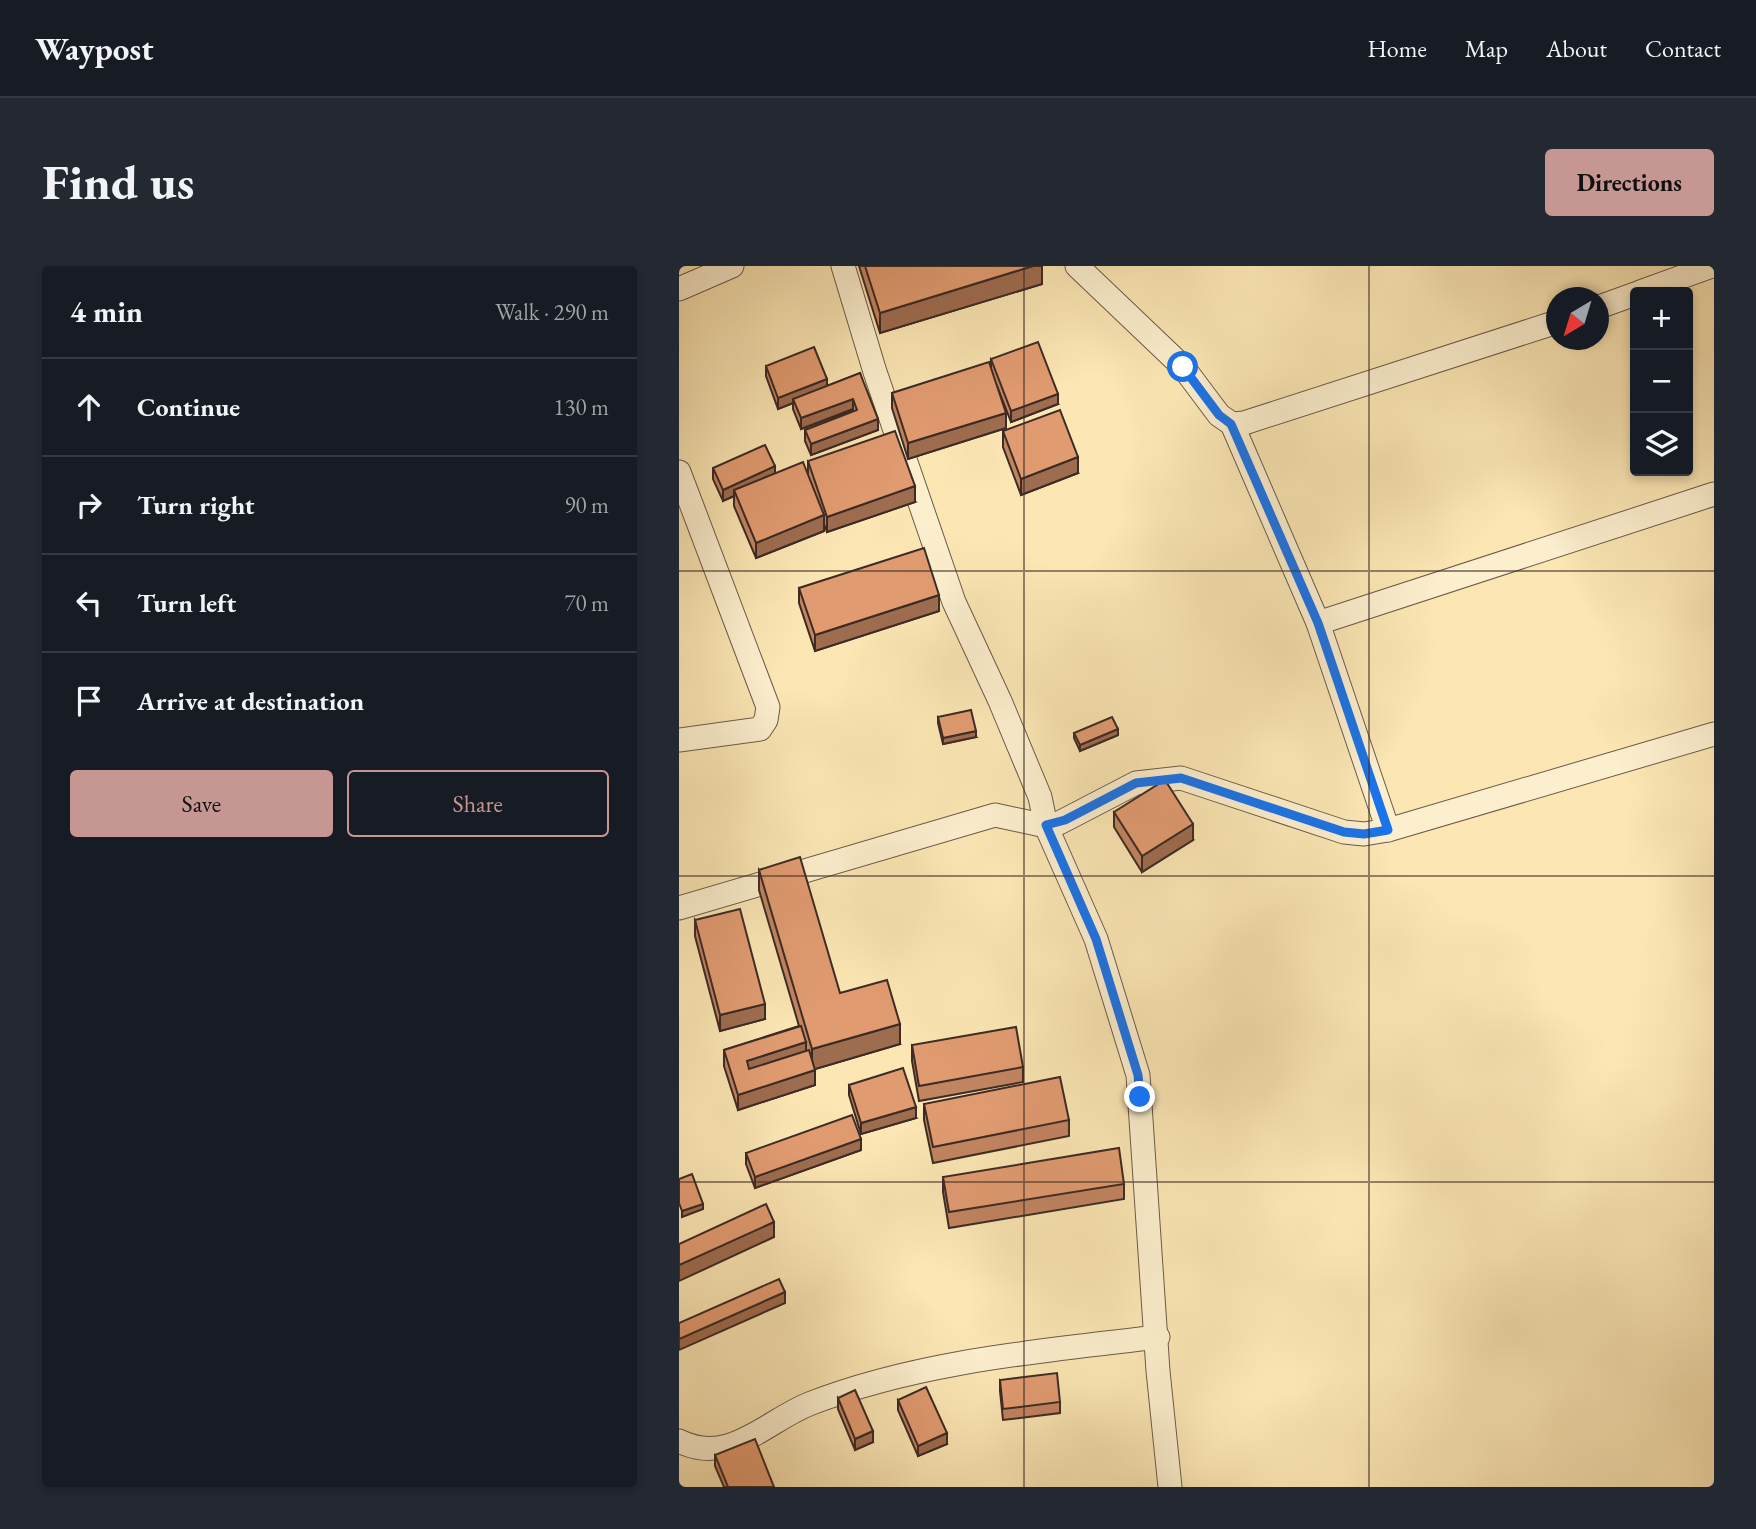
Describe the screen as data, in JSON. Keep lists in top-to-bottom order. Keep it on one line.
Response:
{"north":"bottom left","page":{"header":"Waypost","nav":["Home","Map","About","Contact"],"buttons":["Directions",["Save","Share"]],"title":"Find us","heading":["4 min","Walk · 290 m"],"map_buttons":["+","−"],"list":[["Continue","130 m"],["Turn right","90 m"],["Turn left","70 m"],"Arrive at destination"]}}
